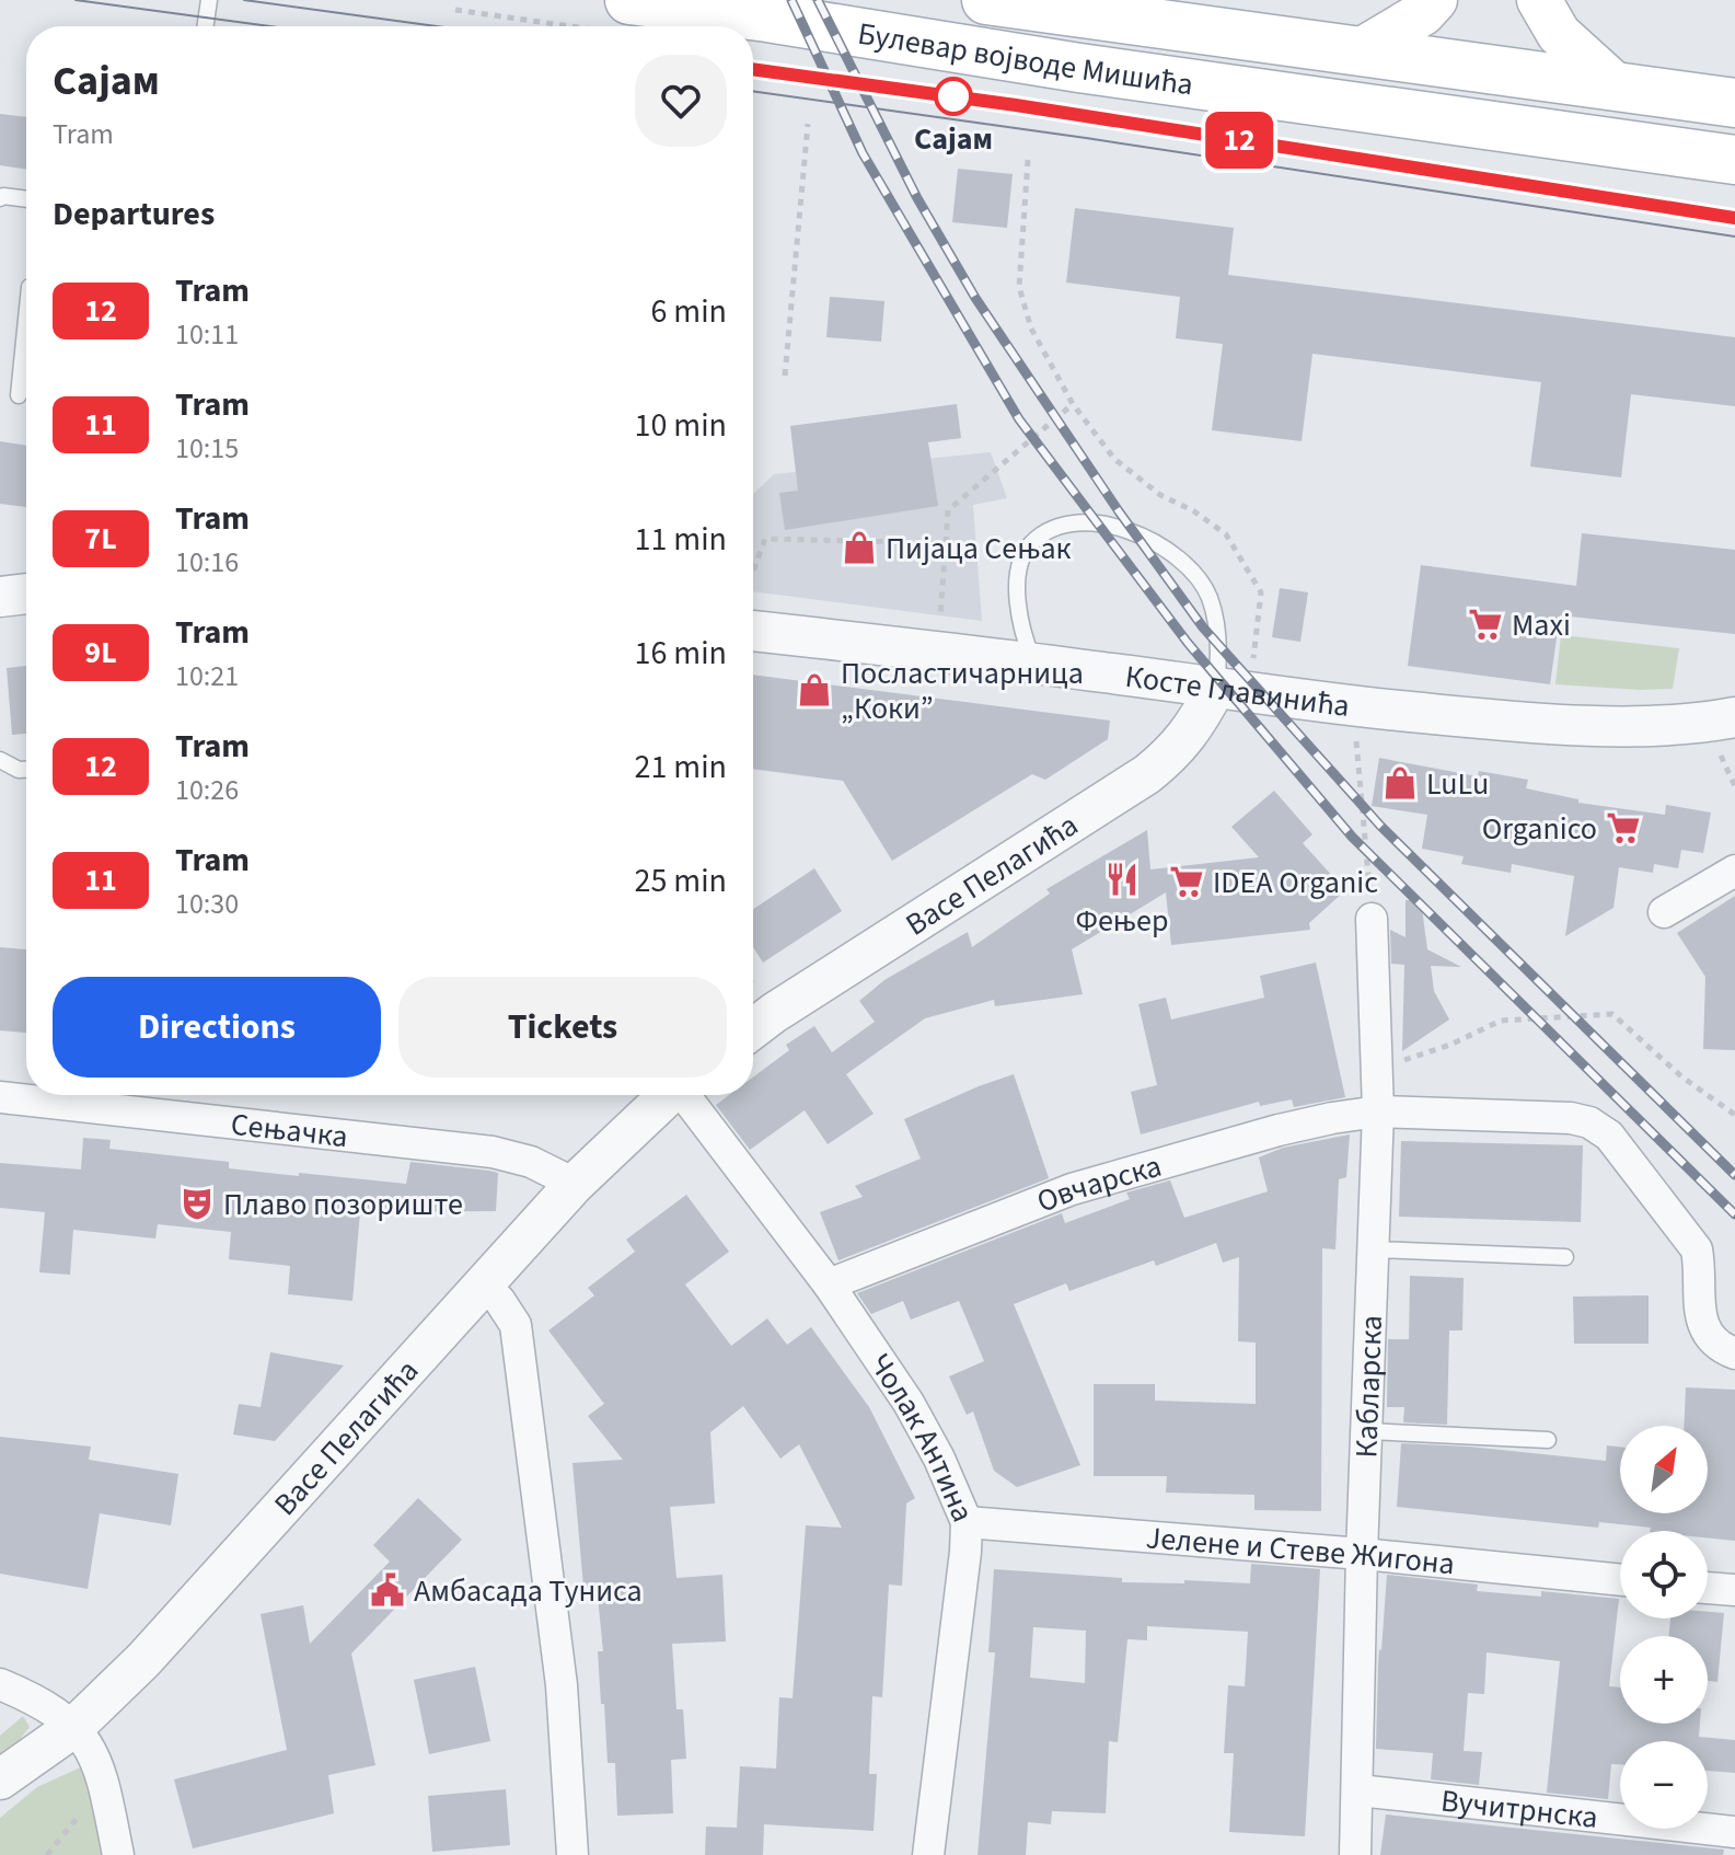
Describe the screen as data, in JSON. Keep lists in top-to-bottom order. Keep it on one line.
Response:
{"streets":{"main road":["Булевар војводе Мишића"],"street":["Косте Главинића","Васе Пелагића","Сењачка","Овчарска","Кабларска","Чолак Антина","Јелене и Стеве Жигона","Вучитрнска"]},"crossings":[["Косте Главинића","Васе Пелагића"],["Васе Пелагића","Сењачка"],["Овчарска","Кабларска"],["Овчарска","Чолак Антина"],["Кабларска","Јелене и Стеве Жигона"],["Кабларска","Вучитрнска"],["Чолак Антина","Јелене и Стеве Жигона"]],"places":{"other":["Сајам"],"shop":["Пијаца Сењак","Посластичарница „Коки”","LuLu"],"supermarket":["Maxi","Organico","IDEA Organic"],"restaurant":["Фењер"],"theatre":["Плаво позориште"],"public building":["Амбасада Туниса"]},"lines":["tram line 12"],"north":"top right","page":{"on_map":"12","heading":[["Сајам","Tram"],"Departures"],"list":[{"mark":"12","name":"Tram","note":"10:11","value":"6 min"},{"mark":"11","name":"Tram","note":"10:15","value":"10 min"},{"mark":"7L","name":"Tram","note":"10:16","value":"11 min"},{"mark":"9L","name":"Tram","note":"10:21","value":"16 min"},{"mark":"12","name":"Tram","note":"10:26","value":"21 min"},{"mark":"11","name":"Tram","note":"10:30","value":"25 min"}],"buttons":["Directions","Tickets"],"map_buttons":["+","−"]}}
